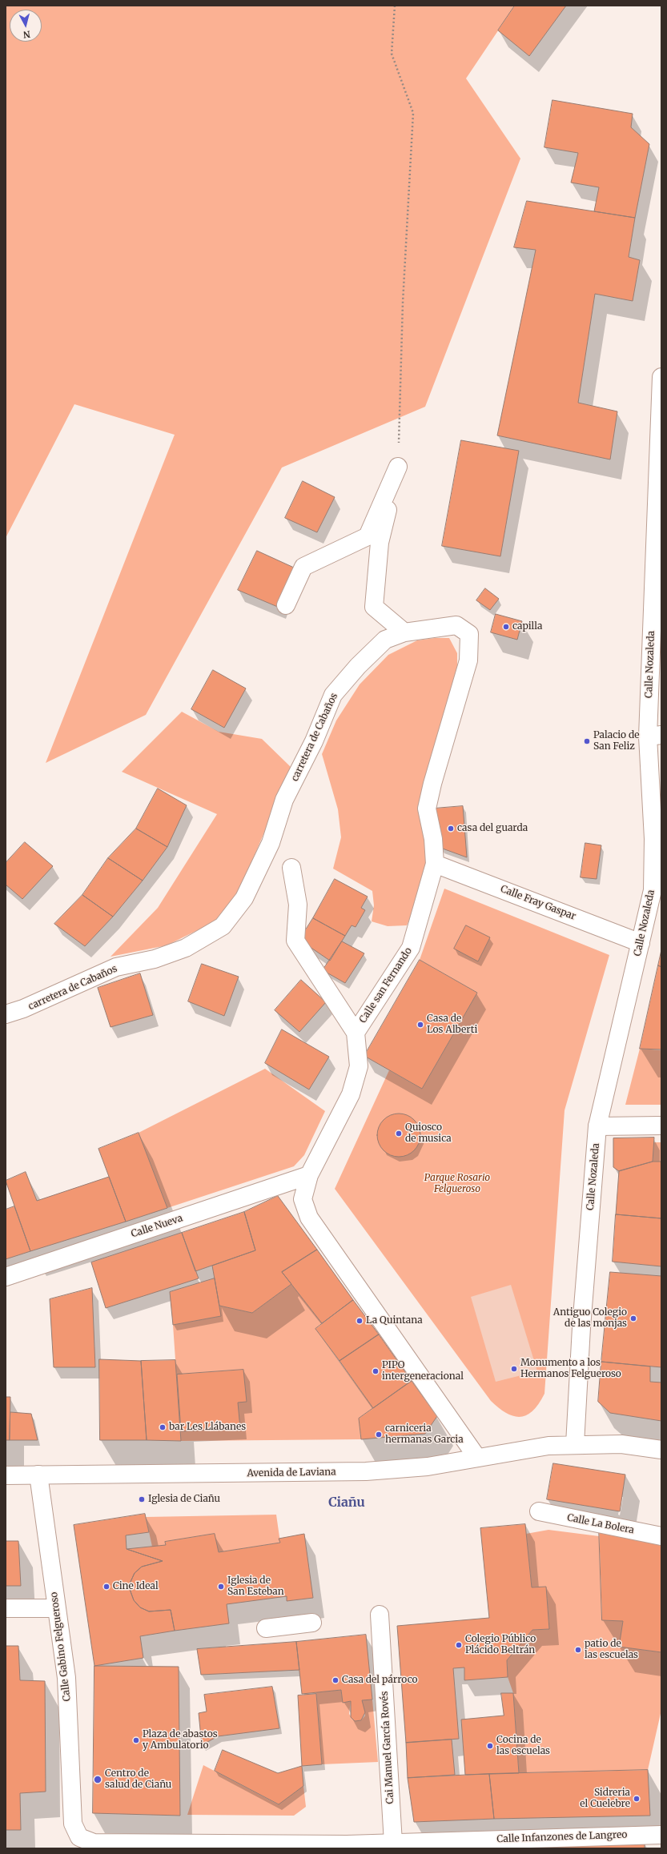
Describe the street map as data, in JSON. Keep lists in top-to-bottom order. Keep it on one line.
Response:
{"streets":{"street":["Calle Nozaleda","carretera de Cabaños","Calle Fray Gaspar","Calle san Fernando","Calle Nueva","Avenida de Laviana","Calle La Bolera","Calle Gabino Felgueroso","Cai Manuel García Rovés","Calle Infanzones de Langreo"]},"crossings":[["Calle Nozaleda","Calle Fray Gaspar"],["Calle Nozaleda","Avenida de Laviana"],["carretera de Cabaños","Calle Fray Gaspar"],["carretera de Cabaños","Calle san Fernando"],["Calle Fray Gaspar","Calle san Fernando"],["Avenida de Laviana","Calle Gabino Felgueroso"],["Calle Gabino Felgueroso","Calle Infanzones de Langreo"],["Cai Manuel García Rovés","Calle Infanzones de Langreo"]],"districts":["Ciañu"],"parks":["Parque Rosario Felgueroso"],"places":["capilla","Palacio de San Feliz","casa del guarda","Casa de Los Alberti","Quiosco de musica","Antiguo Colegio de las monjas","La Quintana","Monumento a los Hermanos Felgueroso","PIPO intergeneracional","bar Les Llábanes","carniceria hermanas Garcia","Iglesia de Ciañu","Cine Ideal","Iglesia de San Esteban","Colegio Público Plácido Beltrán","patio de las escuelas","Casa del párroco","Plaza de abastos y Ambulatorio","Cocina de las escuelas","Centro de salud de Ciañu","Sidreria el Cuelebre"],"north":"bottom"}
